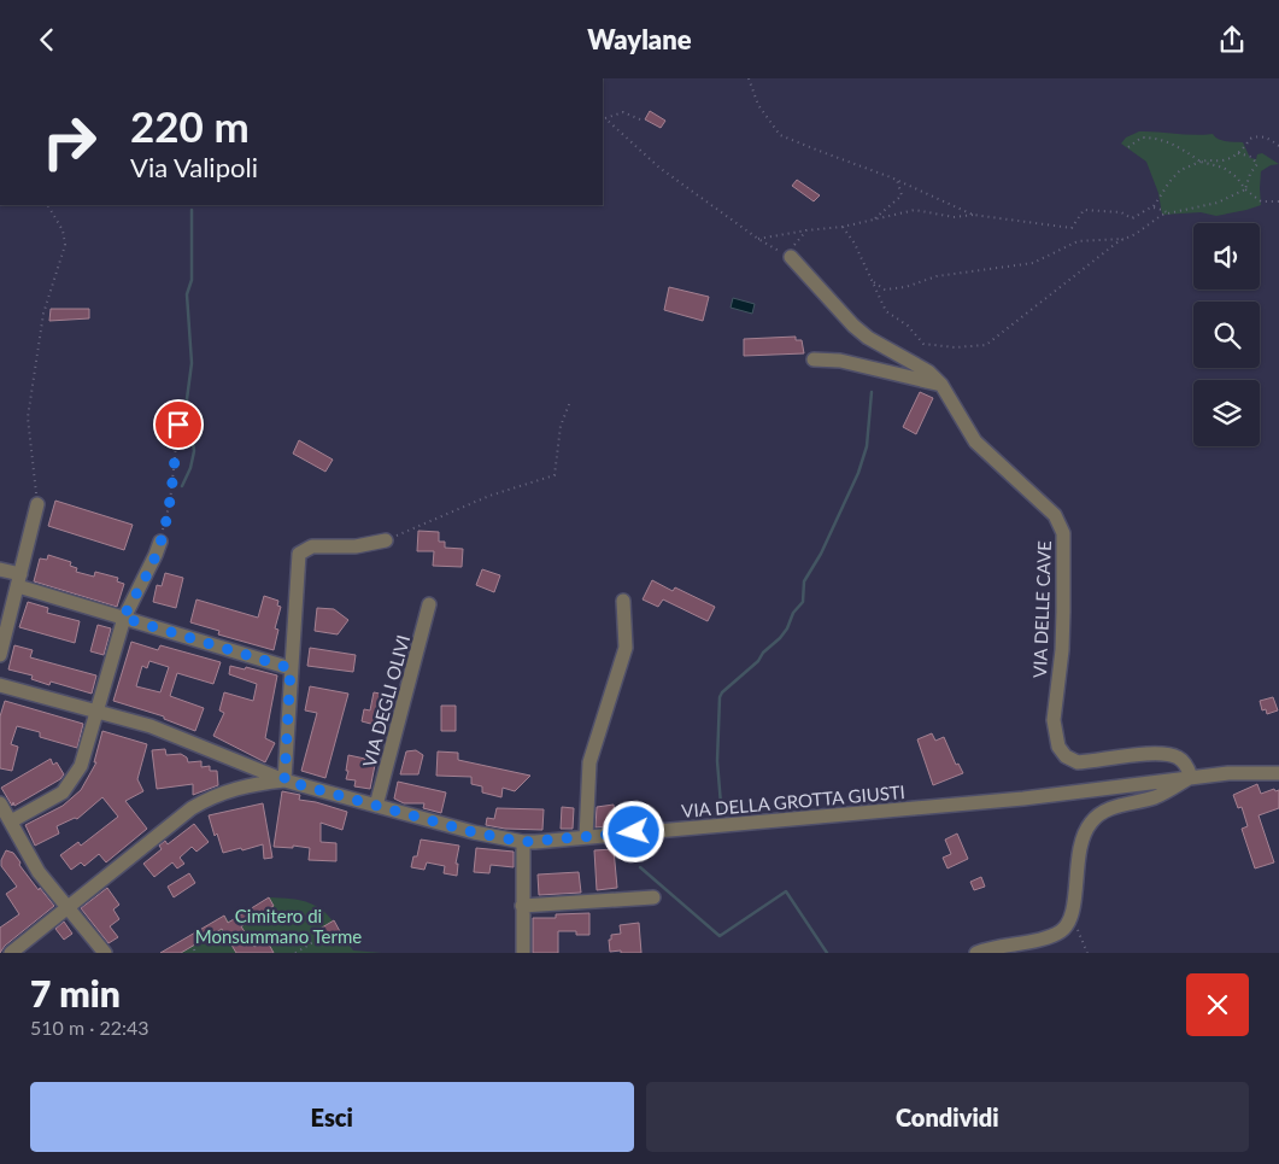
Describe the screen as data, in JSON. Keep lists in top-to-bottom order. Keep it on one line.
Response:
{"streets":{"street":["VIA DELLE CAVE","VIA DEGLI OLIVI","VIA DELLA GROTTA GIUSTI"]},"crossings":[["VIA DELLE CAVE","VIA DELLA GROTTA GIUSTI"],["VIA DEGLI OLIVI","VIA DELLA GROTTA GIUSTI"]],"parks":["Cimitero di Monsummano Terme"],"page":{"header":"Waylane","turn":["220 m","Via Valipoli"],"heading":["7 min","510 m · 22:43"],"buttons":["Esci","Condividi"]}}
